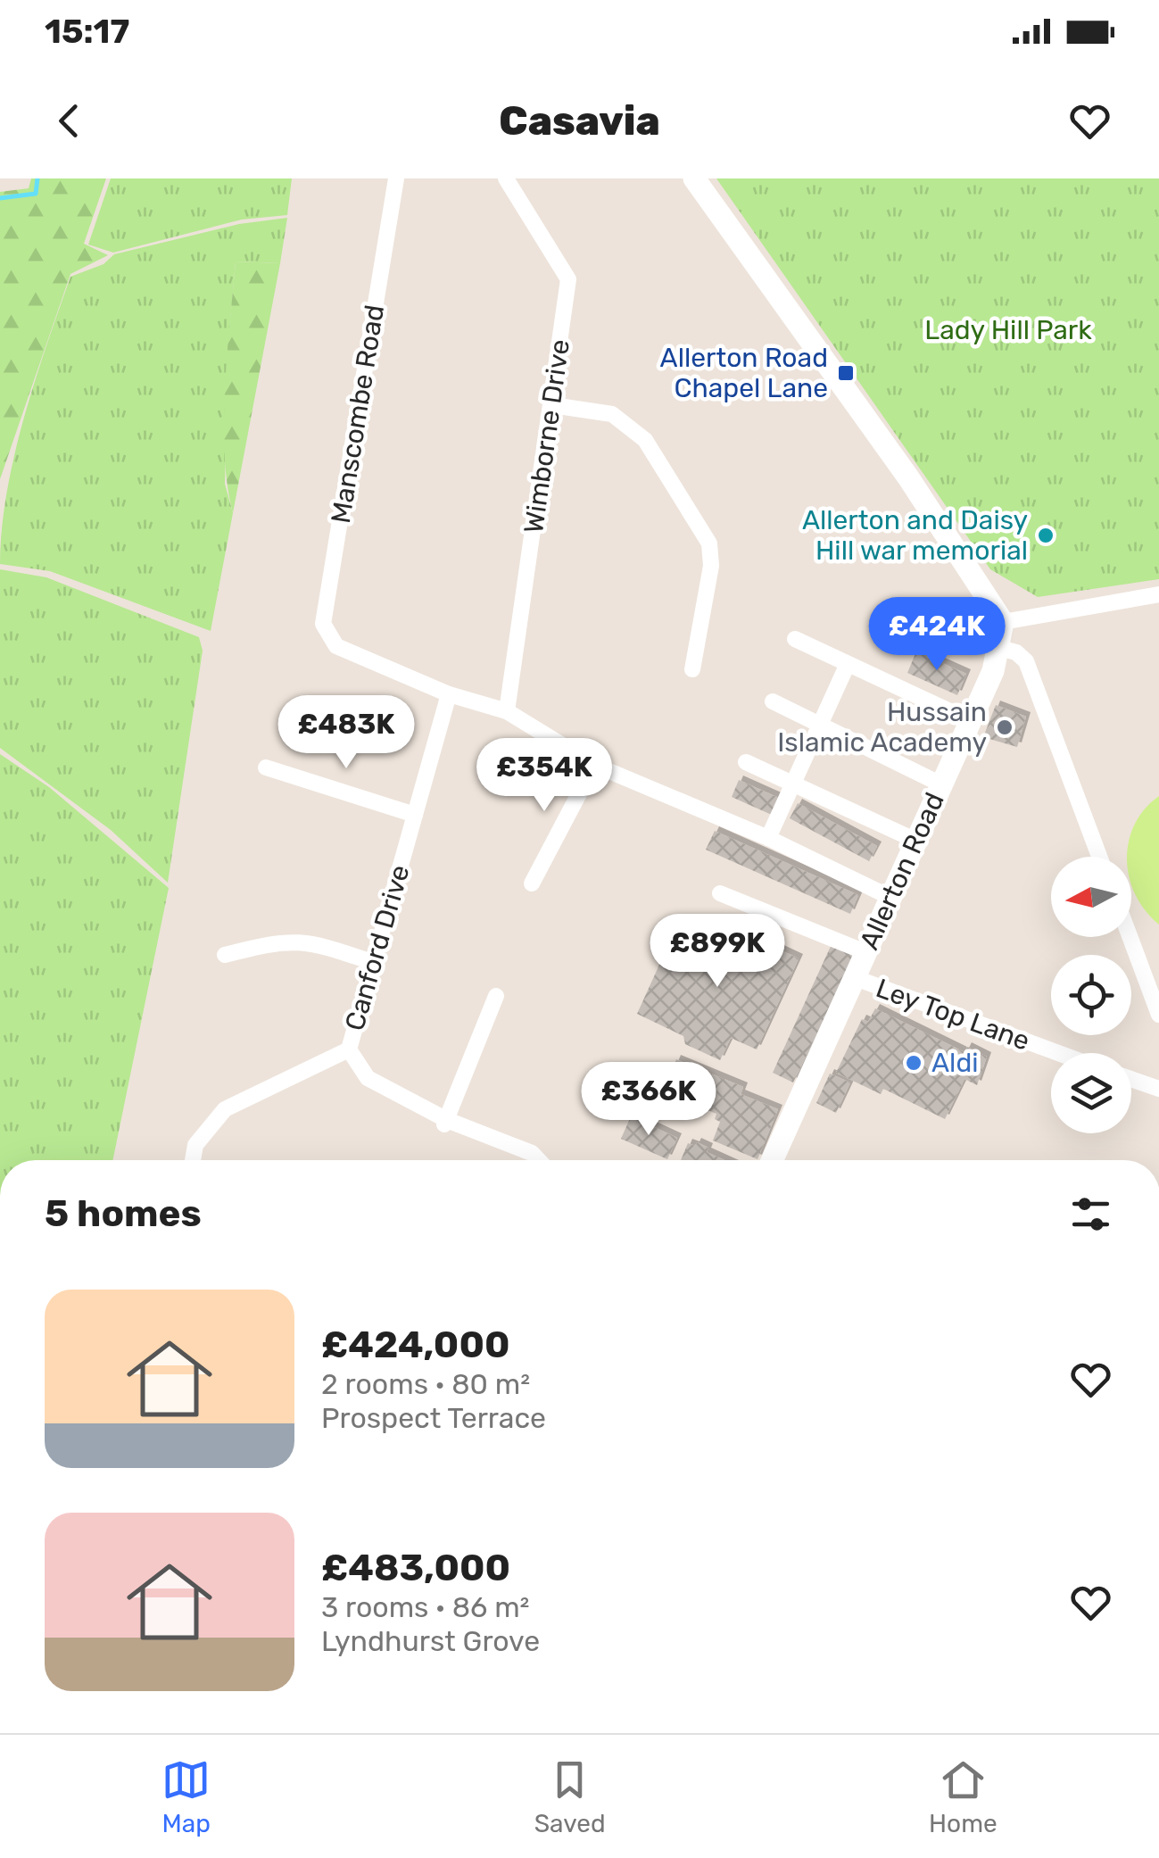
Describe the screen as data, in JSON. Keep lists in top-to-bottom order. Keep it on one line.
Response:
{"streets":{"street":["Manscombe Road","Wimborne Drive","Allerton Road","Canford Drive","Ley Top Lane"]},"crossings":[["Manscombe Road","Canford Drive"],["Allerton Road","Ley Top Lane"]],"parks":["Lady Hill Park"],"places":{"transit":["Allerton Road Chapel Lane"],"other":["Allerton and Daisy Hill war memorial","Hussain Islamic Academy","Aldi"]},"north":"left","page":{"status":"15:17","header":"Casavia","price":["£424K","£483K","£354K","£899K","£366K"],"heading":"5 homes","list":[{"name":"£424,000","note":"2 rooms · 80 m² · Prospect Terrace"},{"name":"£483,000","note":"3 rooms · 86 m² · Lyndhurst Grove"}],"tabs":["Map","Saved","Home"]}}
